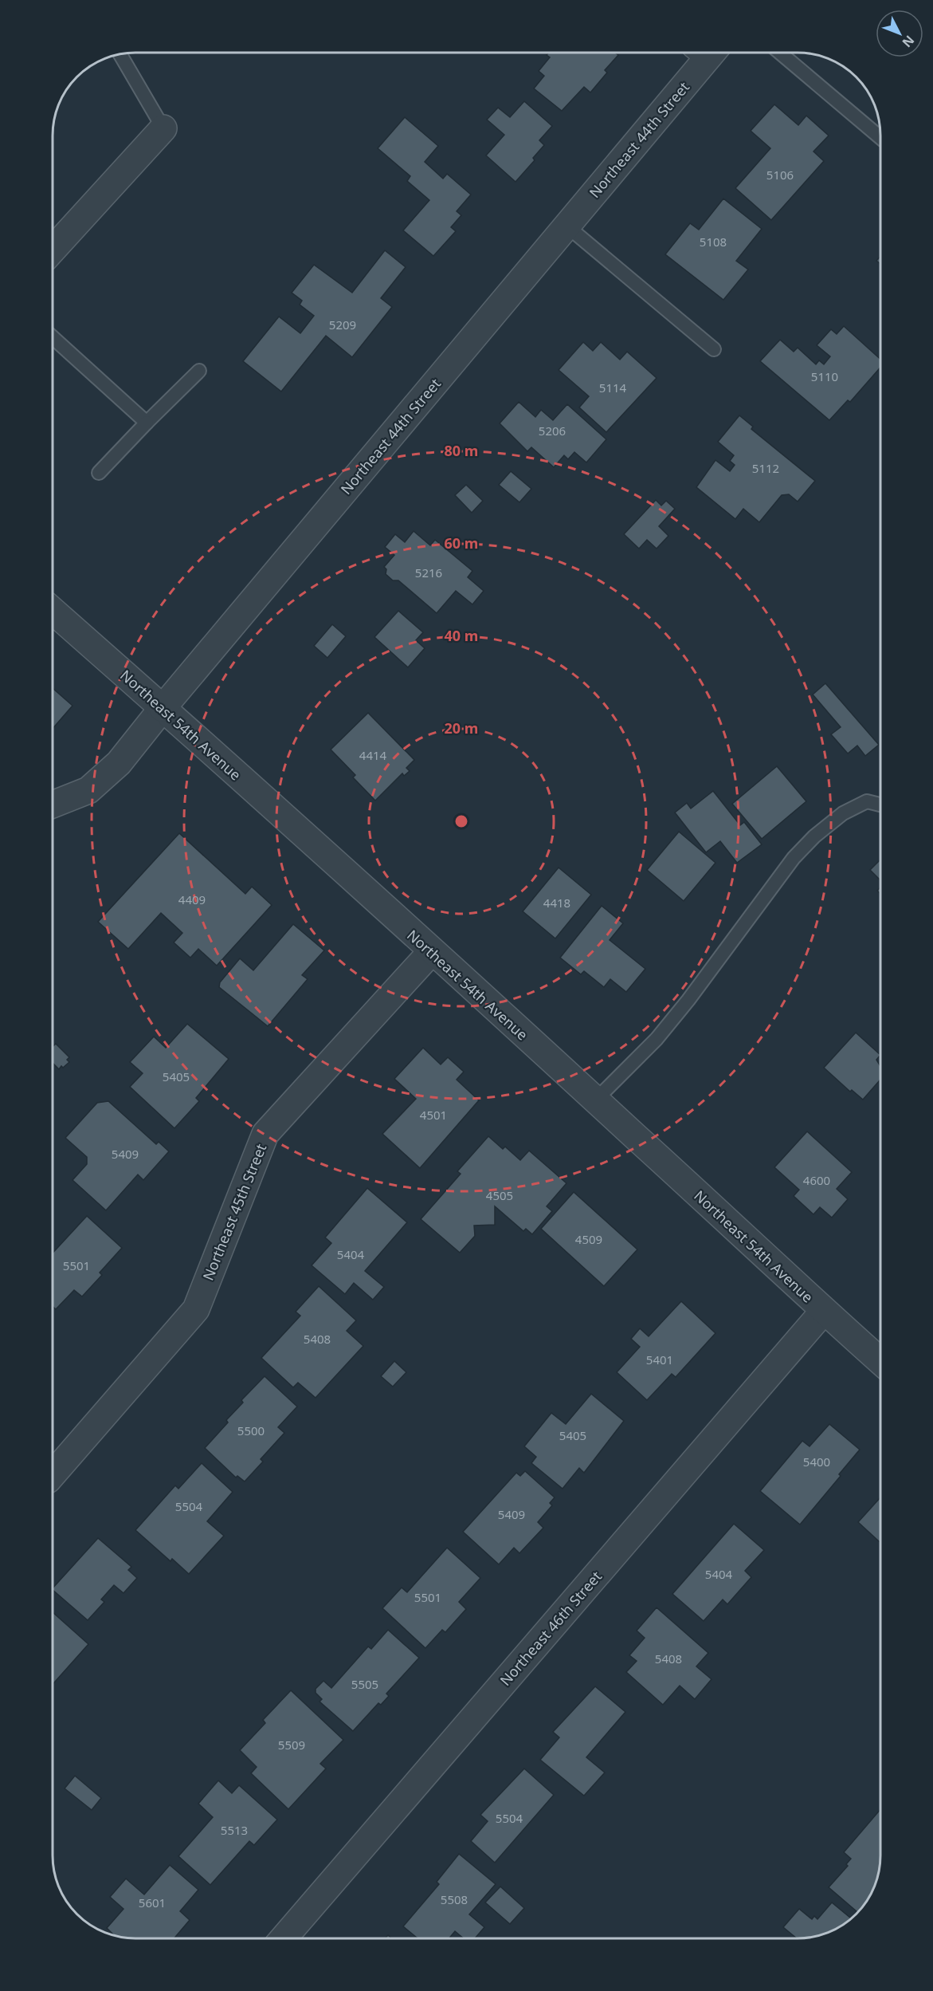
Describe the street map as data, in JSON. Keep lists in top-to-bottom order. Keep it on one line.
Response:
{"streets":{"street":["Northeast 44th Street","Northeast 54th Avenue","Northeast 45th Street","Northeast 46th Street"]},"crossings":[["Northeast 44th Street","Northeast 54th Avenue"],["Northeast 54th Avenue","Northeast 45th Street"],["Northeast 54th Avenue","Northeast 46th Street"]],"house_numbers":["5106","5108","5209","5110","5114","5206","5112","5216","4414","4409","4418","5405","4501","5409","4600","4505","4509","5404","5501","5408","5401","5500","5405","5400","5504","5409","5404","5501","5408","5505","5509","5504","5513","5508","5601"],"north":"bottom right","rings":["80 m","60 m","40 m","20 m"]}
